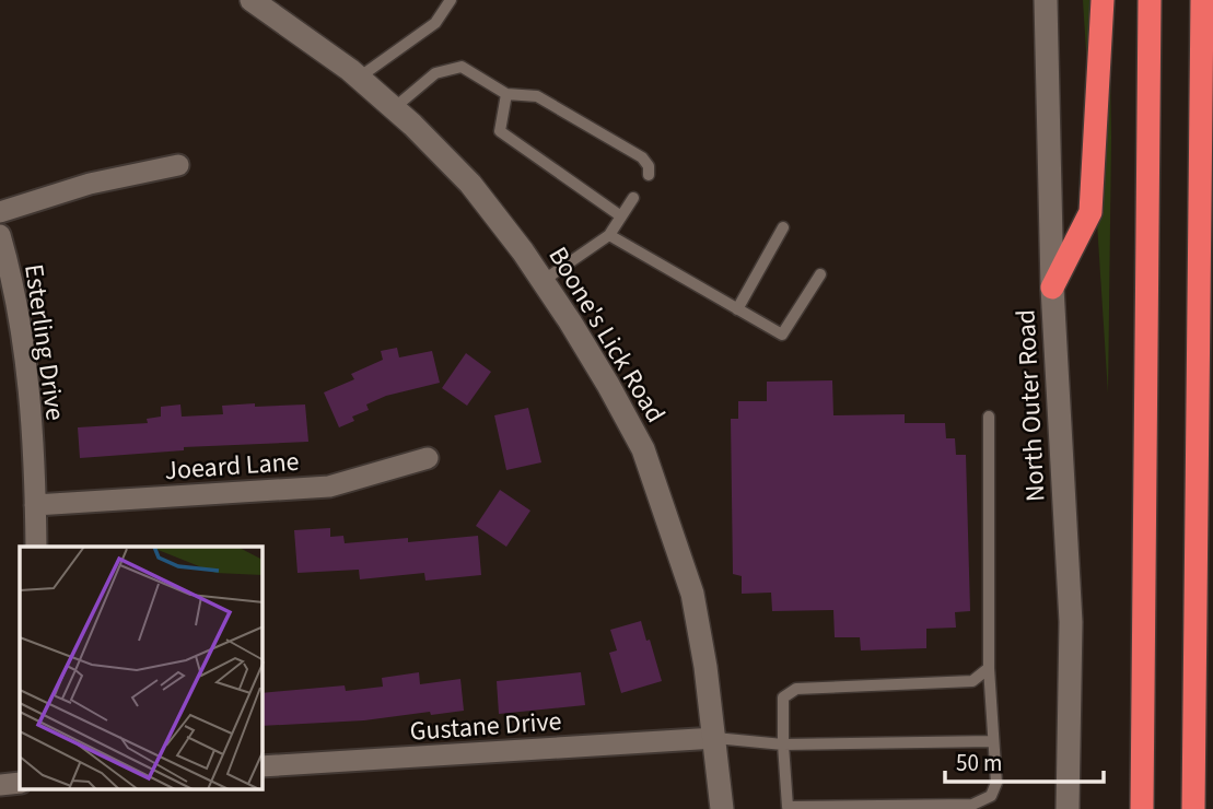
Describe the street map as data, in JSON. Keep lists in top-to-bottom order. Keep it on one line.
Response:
{"streets":{"street":["Boone's Lick Road","Esterling Drive","North Outer Road","Joeard Lane","Gustane Drive"]},"crossings":[["Boone's Lick Road","Gustane Drive"],["Esterling Drive","Joeard Lane"]],"scale_bar":"50 m"}
